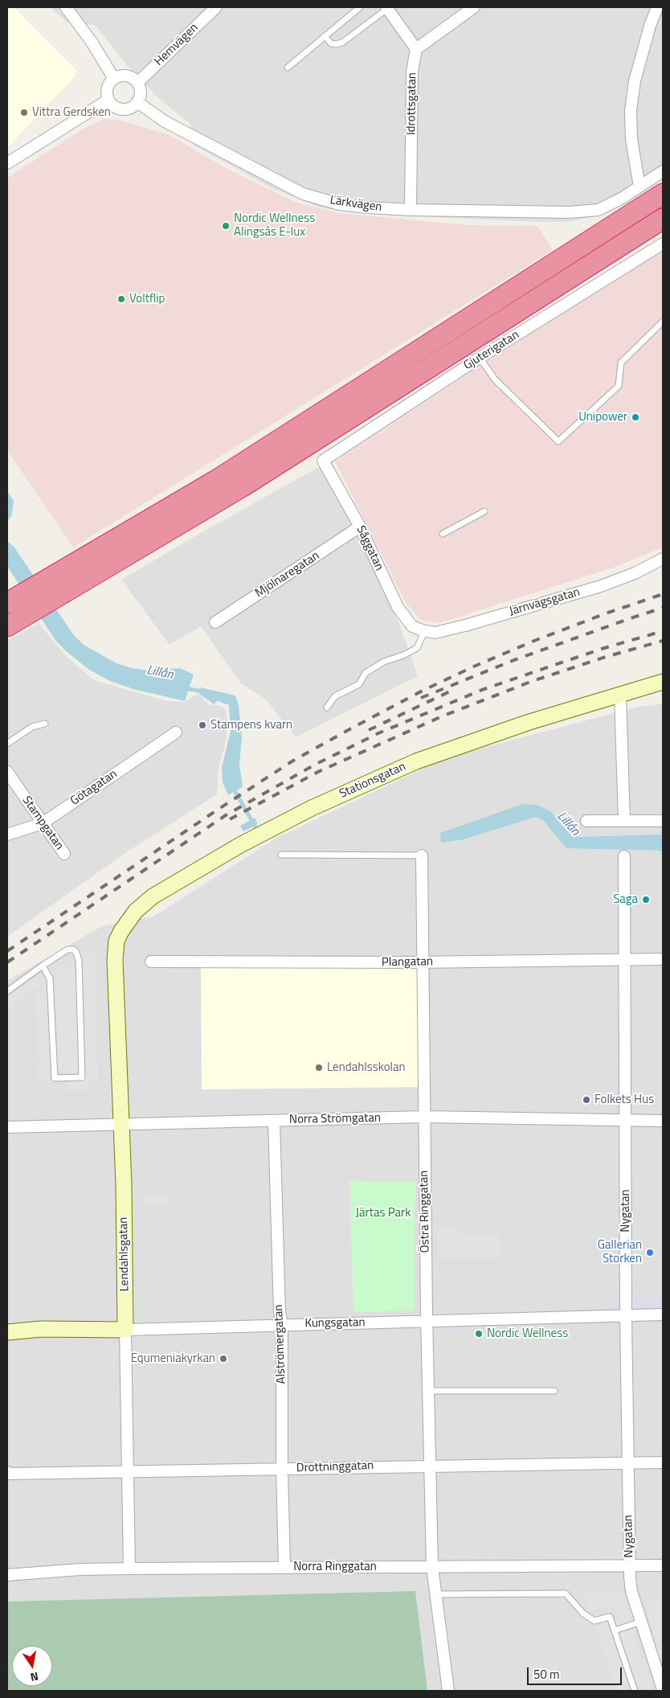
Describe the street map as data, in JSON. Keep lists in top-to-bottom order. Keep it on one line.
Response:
{"streets":{"street":["Hemvägen","Idrottsgatan","Lärkvägen","Gjuterigatan","Såggatan","Mjölnaregatan","Järnvägsgatan","Stationsgatan","Götagatan","Stampgatan","Plangatan","Norra Strömgatan","Nygatan","Östra Ringgatan","Lendahlsgatan","Kungsgatan","Alströmergatan","Drottninggatan","Norra Ringgatan"]},"crossings":[["Hemvägen","Lärkvägen"],["Idrottsgatan","Lärkvägen"],["Gjuterigatan","Såggatan"],["Såggatan","Mjölnaregatan"],["Såggatan","Järnvägsgatan"],["Stationsgatan","Lendahlsgatan"],["Götagatan","Stampgatan"],["Plangatan","Nygatan"],["Plangatan","Östra Ringgatan"],["Norra Strömgatan","Nygatan"],["Norra Strömgatan","Östra Ringgatan"],["Norra Strömgatan","Lendahlsgatan"],["Norra Strömgatan","Alströmergatan"],["Nygatan","Kungsgatan"],["Nygatan","Drottninggatan"],["Nygatan","Norra Ringgatan"],["Östra Ringgatan","Kungsgatan"],["Östra Ringgatan","Drottninggatan"],["Östra Ringgatan","Norra Ringgatan"],["Lendahlsgatan","Kungsgatan"],["Lendahlsgatan","Drottninggatan"],["Lendahlsgatan","Norra Ringgatan"],["Kungsgatan","Alströmergatan"],["Alströmergatan","Drottninggatan"],["Alströmergatan","Norra Ringgatan"]],"water":["Lillån"],"parks":["Järtas Park"],"places":["Vittra Gerdsken","Nordic Wellness Alingsås E-lux","Voltflip","Unipower","Stampens kvarn","Saga","Lendahlsskolan","Folkets Hus","Gallerian Storken","Nordic Wellness","Equmeniakyrkan"],"scale_bar":"50 m","north":"bottom"}
